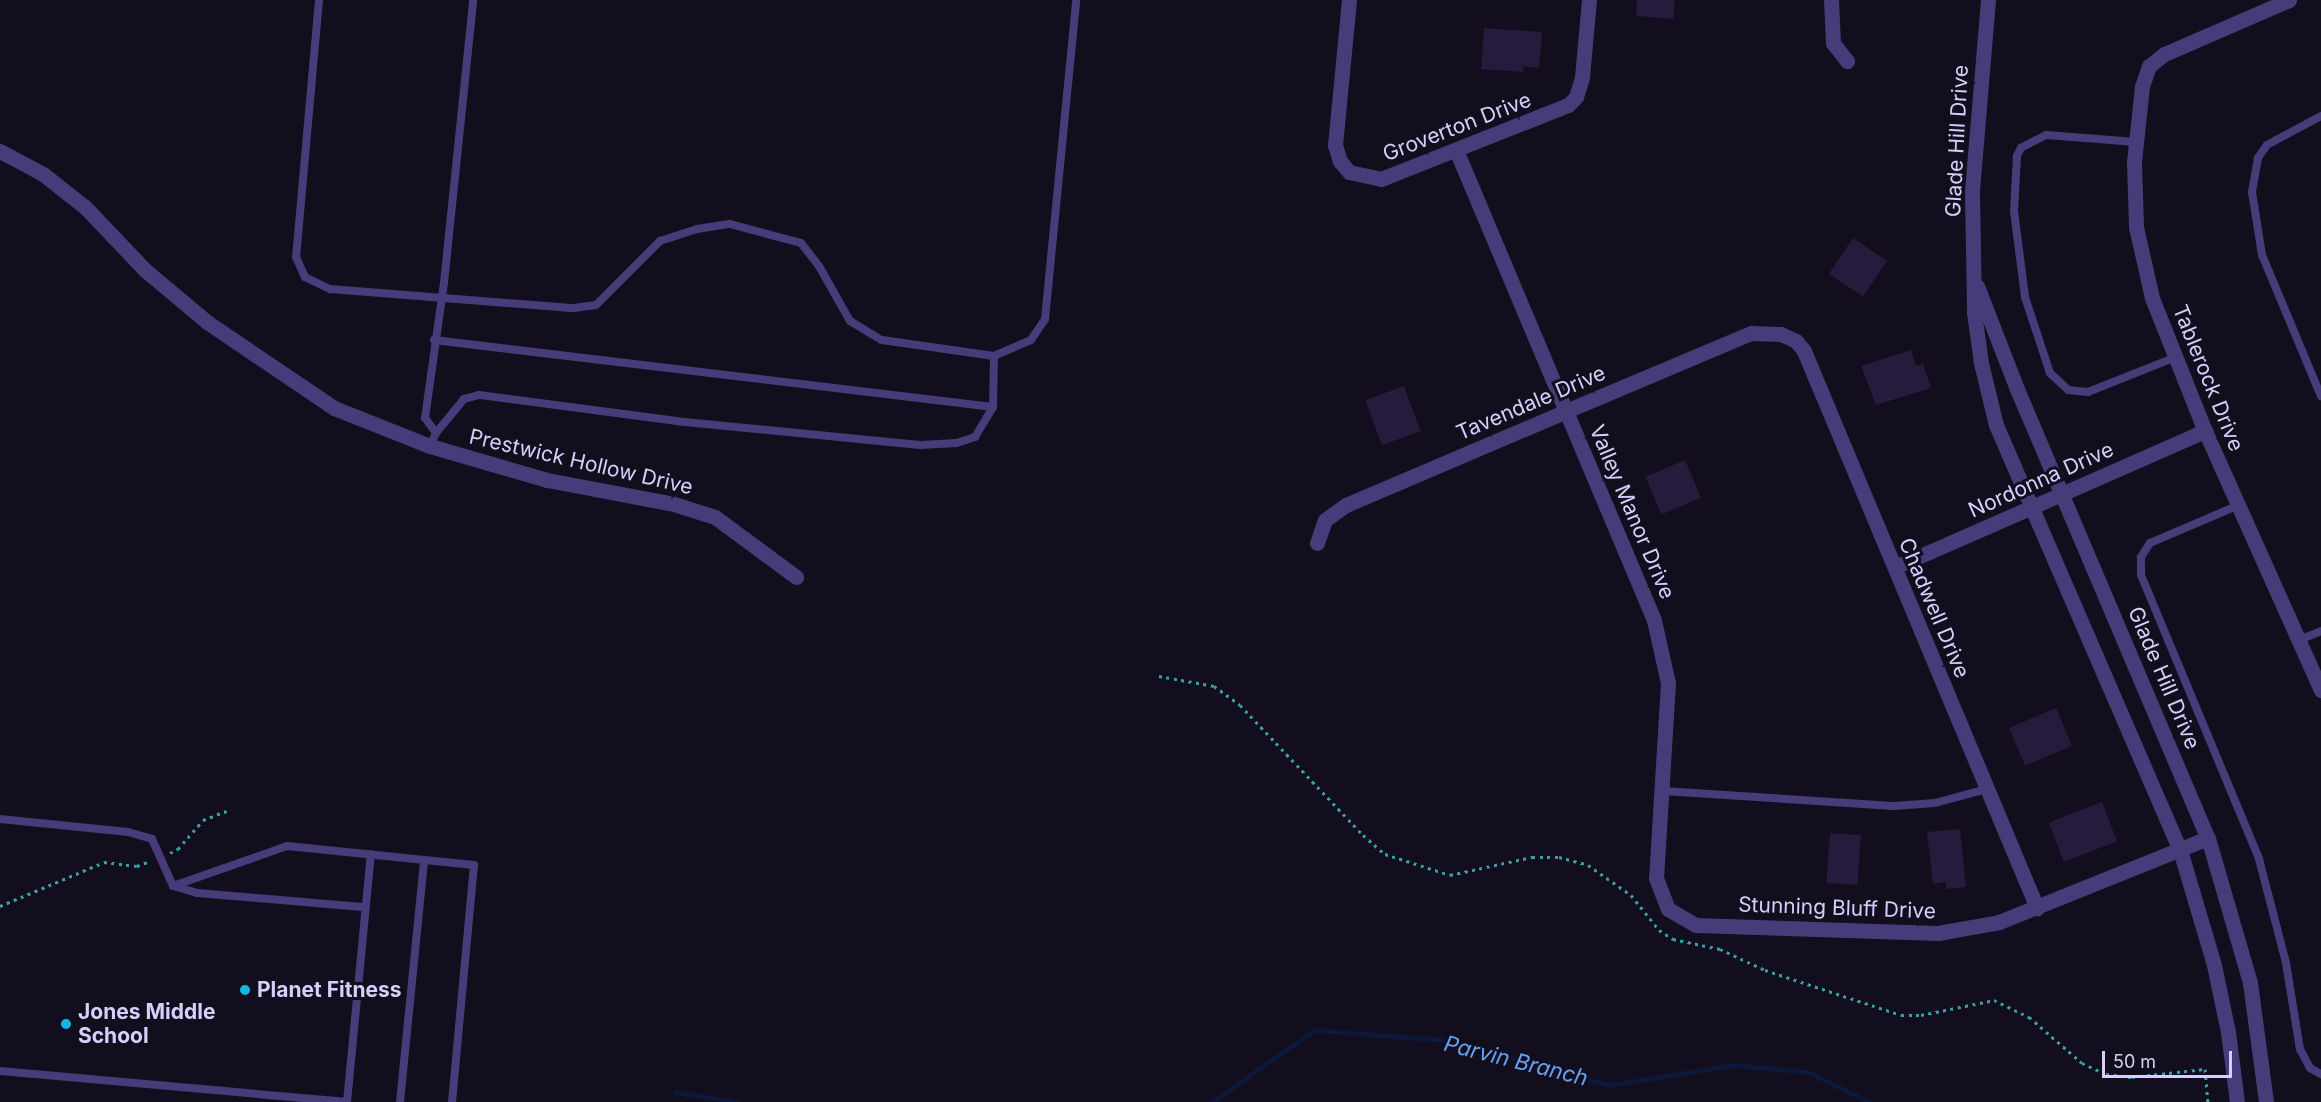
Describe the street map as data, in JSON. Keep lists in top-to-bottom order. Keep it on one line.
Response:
{"streets":{"street":["Groverton Drive","Glade Hill Drive","Tablerock Drive","Tavendale Drive","Prestwick Hollow Drive","Nordonna Drive","Valley Manor Drive","Chadwell Drive","Stunning Bluff Drive"]},"crossings":[["Groverton Drive","Valley Manor Drive"],["Glade Hill Drive","Nordonna Drive"],["Glade Hill Drive","Stunning Bluff Drive"],["Tablerock Drive","Nordonna Drive"],["Tavendale Drive","Valley Manor Drive"],["Tavendale Drive","Chadwell Drive"],["Nordonna Drive","Chadwell Drive"],["Valley Manor Drive","Stunning Bluff Drive"],["Chadwell Drive","Stunning Bluff Drive"]],"water":["Parvin Branch"],"places":["Planet Fitness","Jones Middle School"],"scale_bar":"50 m"}
